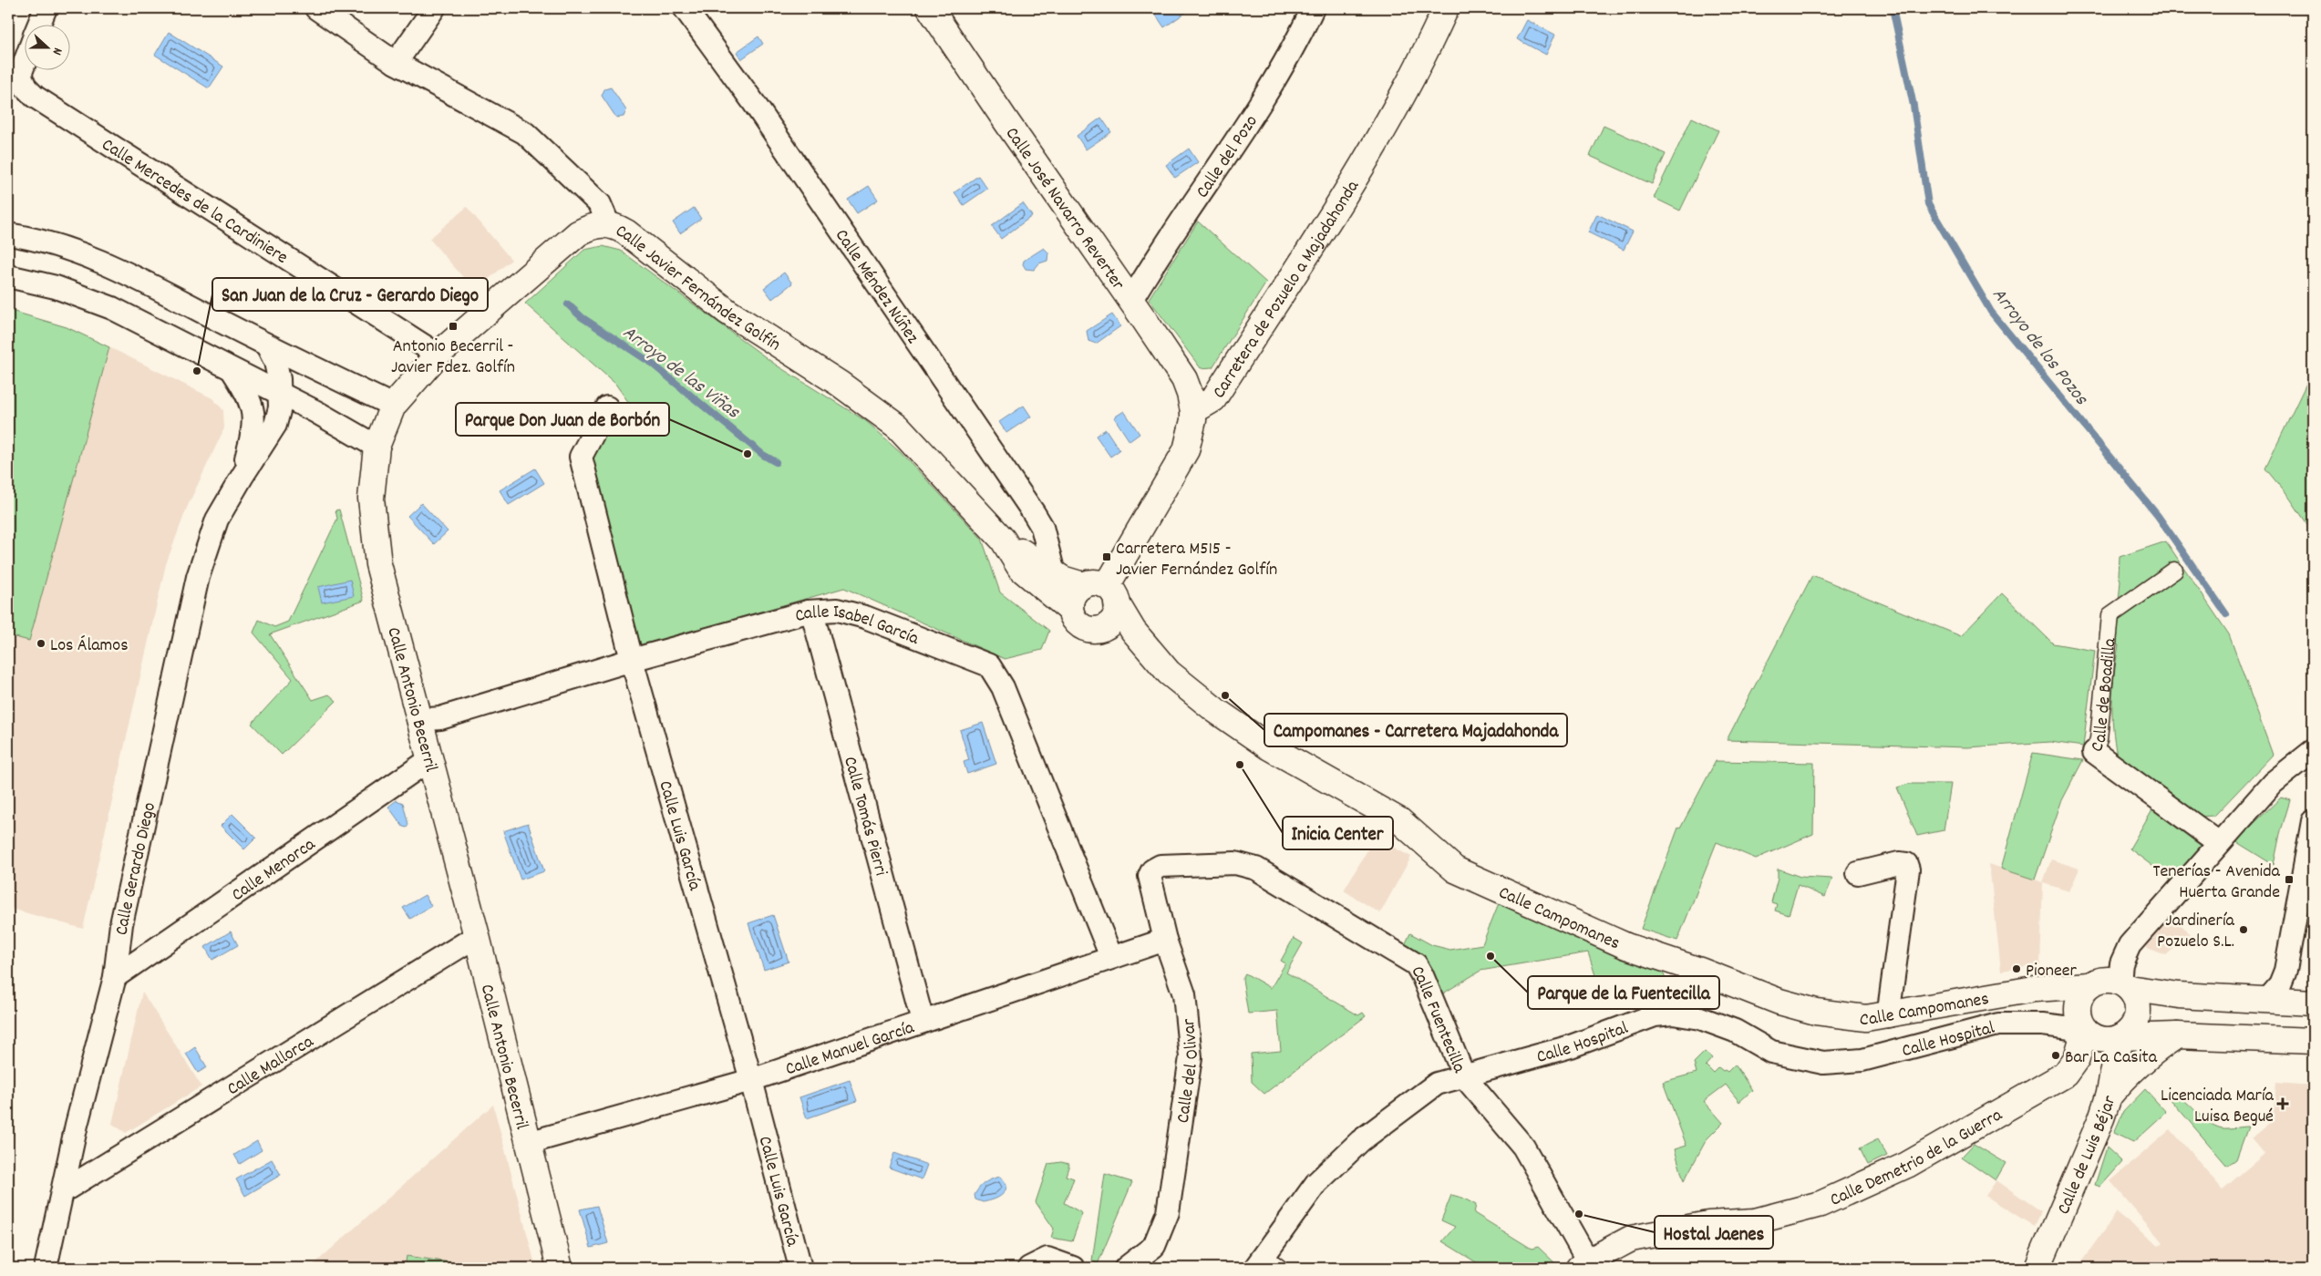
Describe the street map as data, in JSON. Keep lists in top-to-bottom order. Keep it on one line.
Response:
{"streets":{"street":["Calle del Pozo","Calle Mercedes de la Cardiniere","Calle José Navarro Reverter","Calle Méndez Núñez","Calle Javier Fernández Golfín","Carretera de Pozuelo a Majadahonda","Calle Isabel García","Calle de Boadilla","Calle Antonio Becerril","Calle Tomás Pierri","Calle Luis García","Calle Menorca","Calle Gerardo Diego","Calle Campomanes","Calle Fuentecilla","Calle Hospital","Calle Manuel García","Calle Mallorca","Calle del Olivar","Calle de Luis Béjar","Calle Demetrio de la Guerra"]},"crossings":[["Calle del Pozo","Calle José Navarro Reverter"],["Calle Mercedes de la Cardiniere","Calle Antonio Becerril"],["Calle José Navarro Reverter","Carretera de Pozuelo a Majadahonda"],["Calle Méndez Núñez","Calle Javier Fernández Golfín"],["Calle Javier Fernández Golfín","Carretera de Pozuelo a Majadahonda"],["Calle Javier Fernández Golfín","Calle Antonio Becerril"],["Calle Javier Fernández Golfín","Calle Campomanes"],["Carretera de Pozuelo a Majadahonda","Calle Campomanes"],["Calle Isabel García","Calle Antonio Becerril"],["Calle Isabel García","Calle Tomás Pierri"],["Calle Isabel García","Calle Luis García"],["Calle Isabel García","Calle Manuel García"],["Calle Antonio Becerril","Calle Menorca"],["Calle Antonio Becerril","Calle Manuel García"],["Calle Antonio Becerril","Calle Mallorca"],["Calle Tomás Pierri","Calle Manuel García"],["Calle Luis García","Calle Manuel García"],["Calle Menorca","Calle Gerardo Diego"],["Calle Gerardo Diego","Calle Mallorca"],["Calle Campomanes","Calle Hospital"],["Calle Campomanes","Calle de Luis Béjar"],["Calle Campomanes","Calle Demetrio de la Guerra"],["Calle Fuentecilla","Calle Hospital"],["Calle Fuentecilla","Calle del Olivar"],["Calle Fuentecilla","Calle Demetrio de la Guerra"],["Calle Hospital","Calle de Luis Béjar"],["Calle Hospital","Calle Demetrio de la Guerra"],["Calle Manuel García","Calle del Olivar"],["Calle de Luis Béjar","Calle Demetrio de la Guerra"]],"water":["Arroyo de los Pozos","Arroyo de las Viñas"],"places":{"transit":["Antonio Becerril - Javier Fdez. Golfín","Carretera M515 - Javier Fernández Golfín","Tenerías - Avenida Huerta Grande"],"other":["San Juan de la Cruz - Gerardo Diego","Parque Don Juan de Borbón","Los Álamos","Campomanes - Carretera Majadahonda","Inicia Center","Jardinería Pozuelo S.L.","Parque de la Fuentecilla","Pioneer","Bar La Casita","Hostal Jaenes"],"health":["Licenciada María Luisa Begué"]},"north":"right"}
